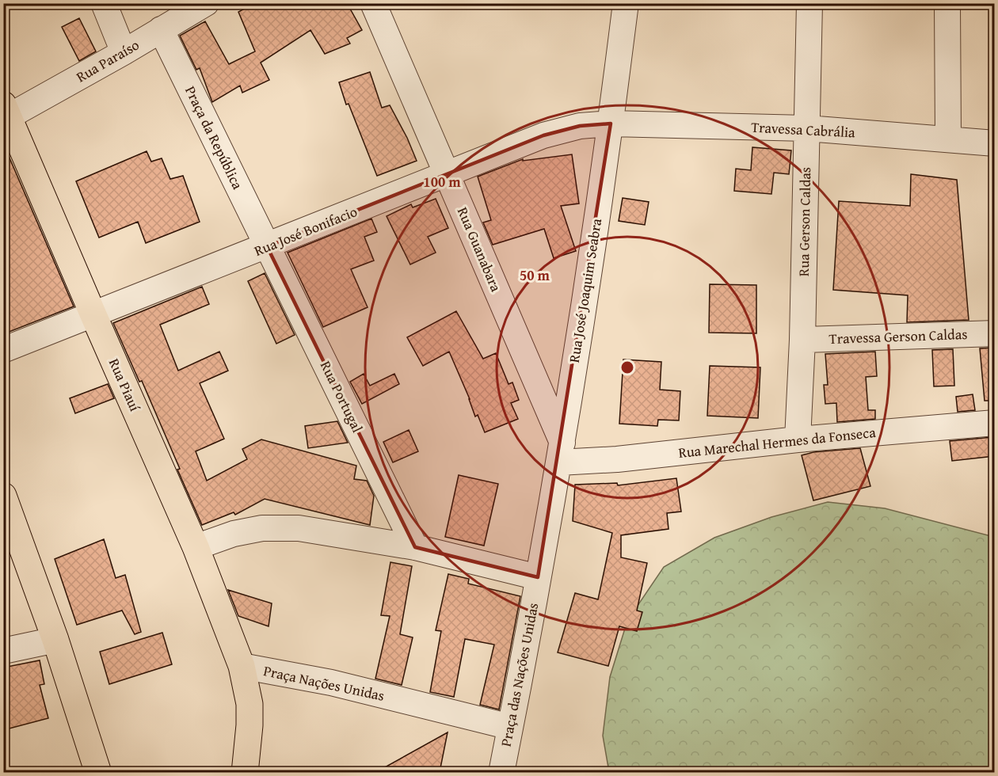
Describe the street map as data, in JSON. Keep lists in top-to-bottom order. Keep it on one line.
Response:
{"streets":{"main road":["Rua Piauí","Praça Nações Unidas"],"street":["Rua Paraíso","Travessa Cabrália","Praça da República","Rua Gerson Caldas","Rua José Bonifacio","Rua Guanabara","Rua José Joaquim Seabra","Travessa Gerson Caldas","Rua Portugal","Rua Marechal Hermes da Fonseca","Praça das Nações Unidas"]},"crossings":[["Rua Paraíso","Praça da República"],["Rua Paraíso","Rua Piauí"],["Travessa Cabrália","Rua Gerson Caldas"],["Travessa Cabrália","Rua José Bonifacio"],["Travessa Cabrália","Rua José Joaquim Seabra"],["Praça da República","Rua José Bonifacio"],["Praça da República","Rua Portugal"],["Rua Gerson Caldas","Travessa Gerson Caldas"],["Rua Gerson Caldas","Rua Marechal Hermes da Fonseca"],["Rua José Bonifacio","Rua Guanabara"],["Rua José Bonifacio","Rua José Joaquim Seabra"],["Rua José Bonifacio","Rua Piauí"],["Rua José Bonifacio","Rua Portugal"],["Rua Guanabara","Rua José Joaquim Seabra"],["Rua Guanabara","Rua Marechal Hermes da Fonseca"],["Rua José Joaquim Seabra","Rua Marechal Hermes da Fonseca"],["Rua José Joaquim Seabra","Praça das Nações Unidas"],["Rua Piauí","Praça Nações Unidas"],["Praça das Nações Unidas","Praça Nações Unidas"]],"rings":["100 m","50 m"]}
